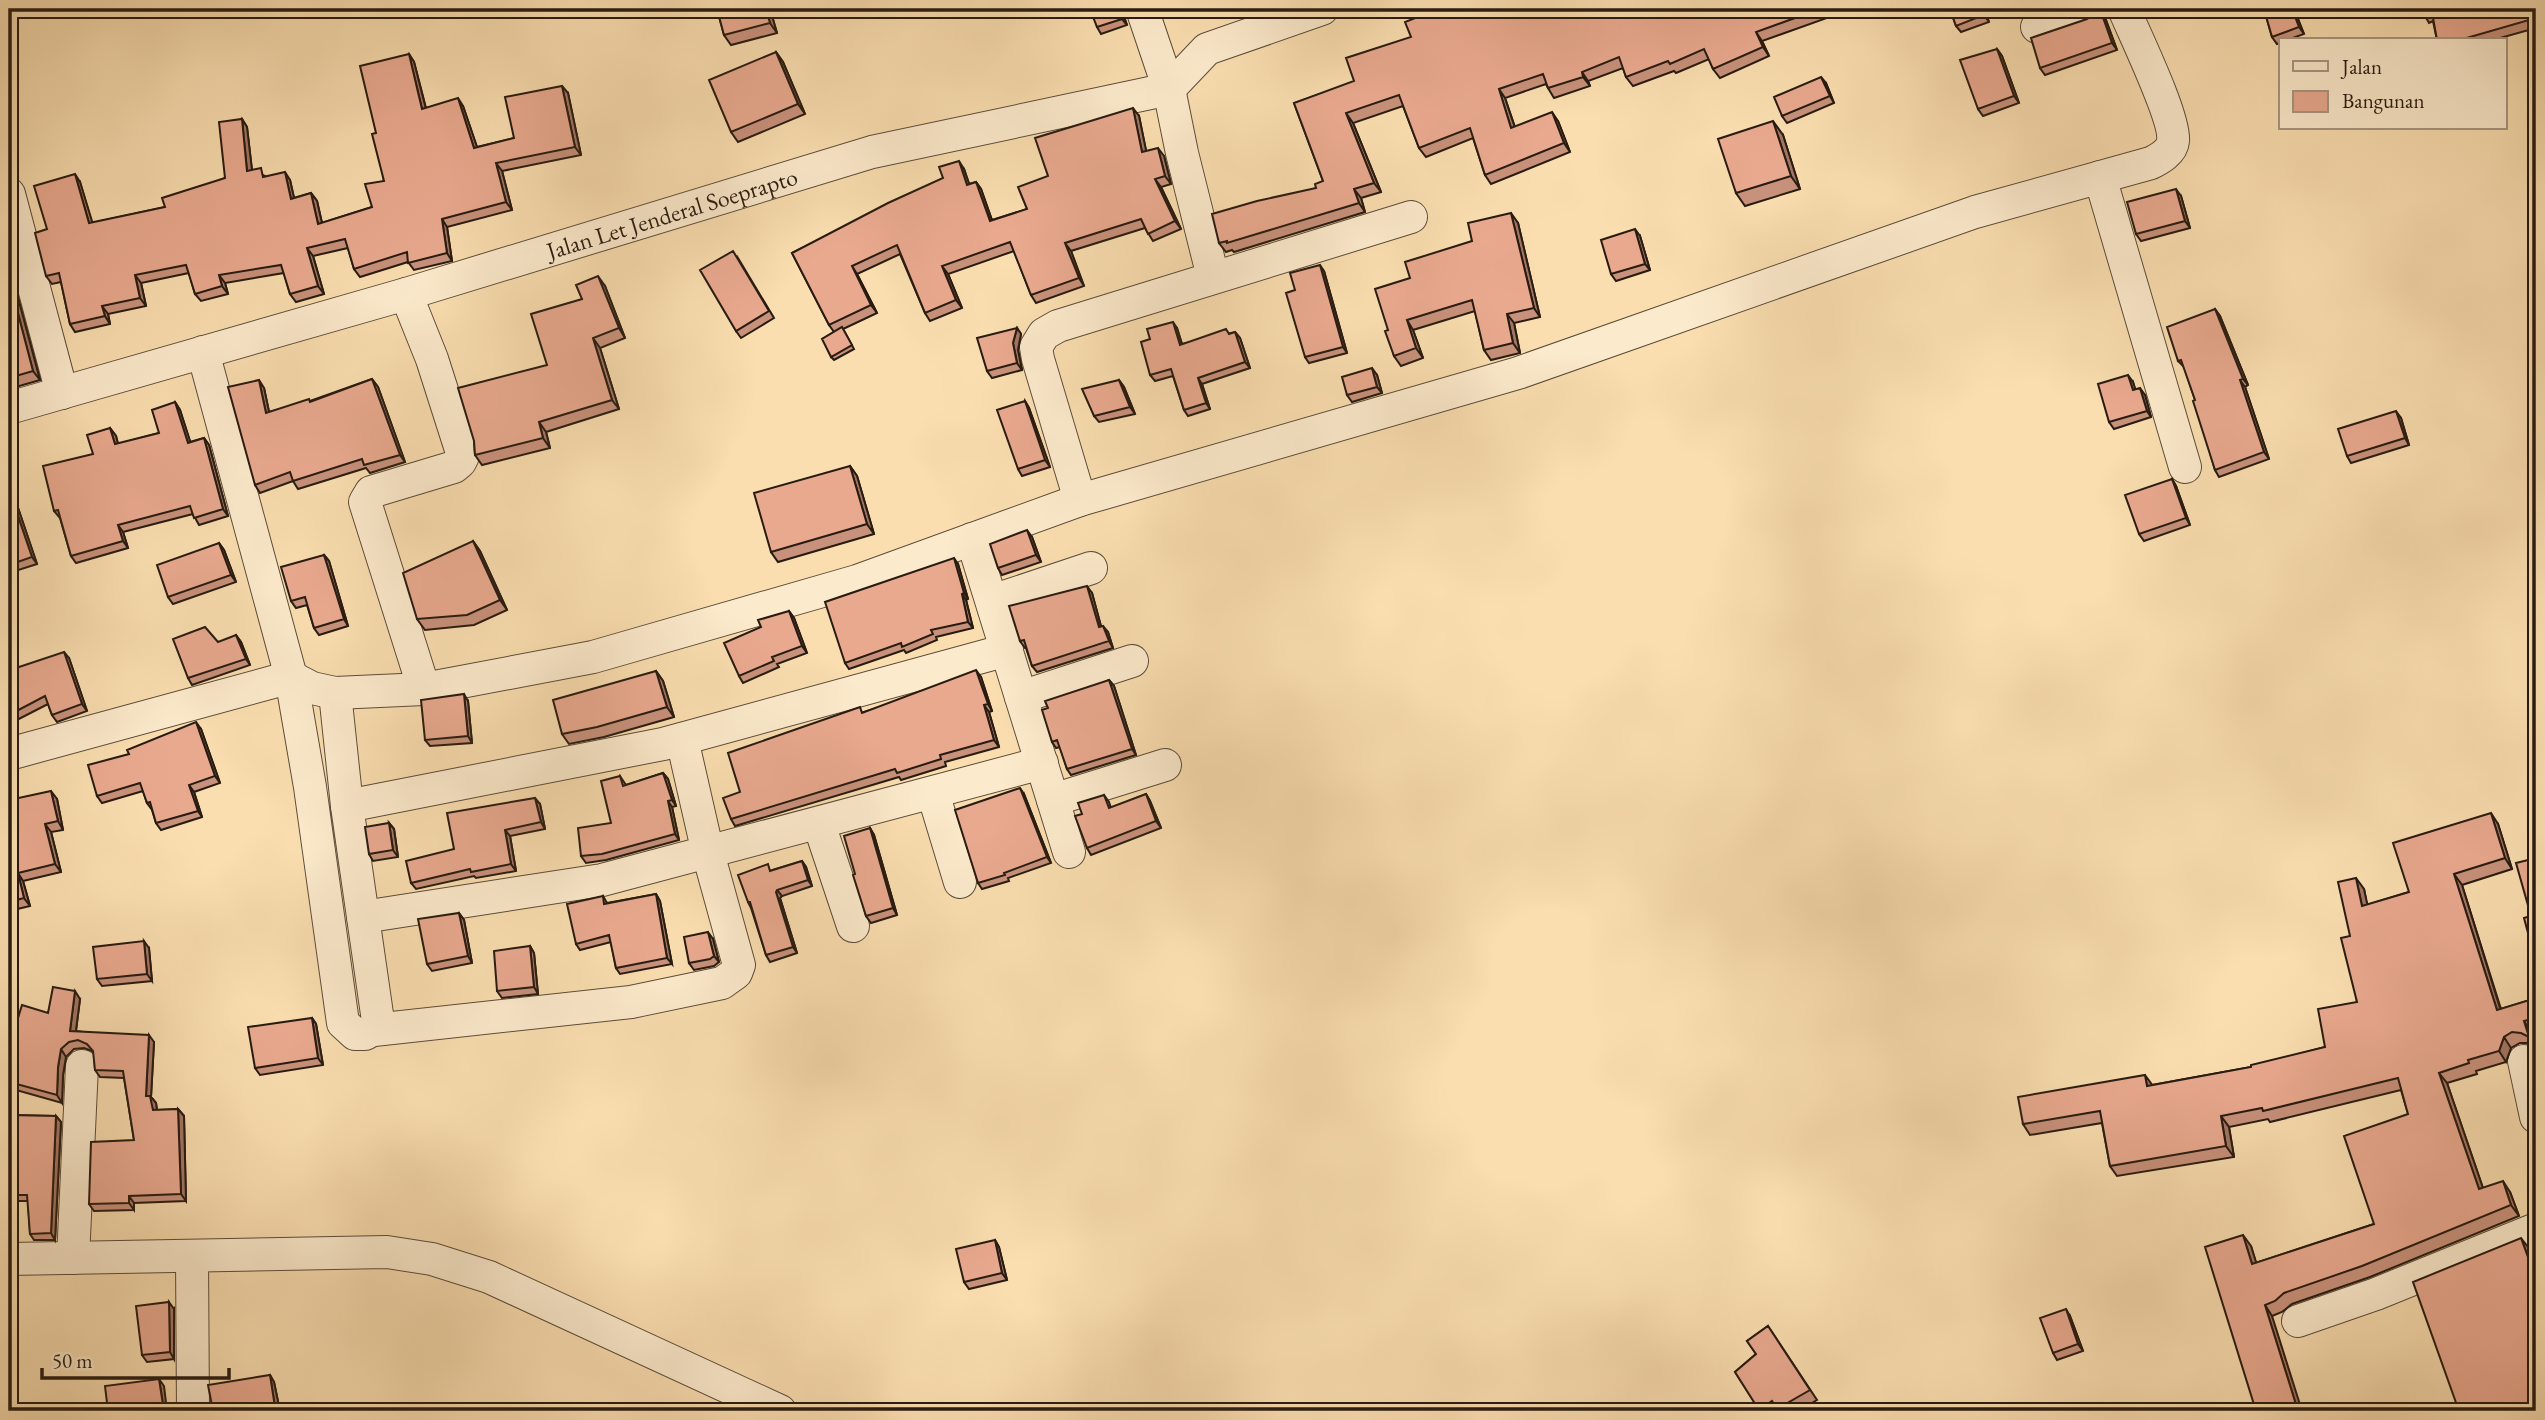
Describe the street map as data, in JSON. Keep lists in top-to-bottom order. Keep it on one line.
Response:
{"streets":{"street":["Jalan Let Jenderal Soeprapto"]},"legend":["Jalan","Bangunan"],"scale_bar":"50 m"}
